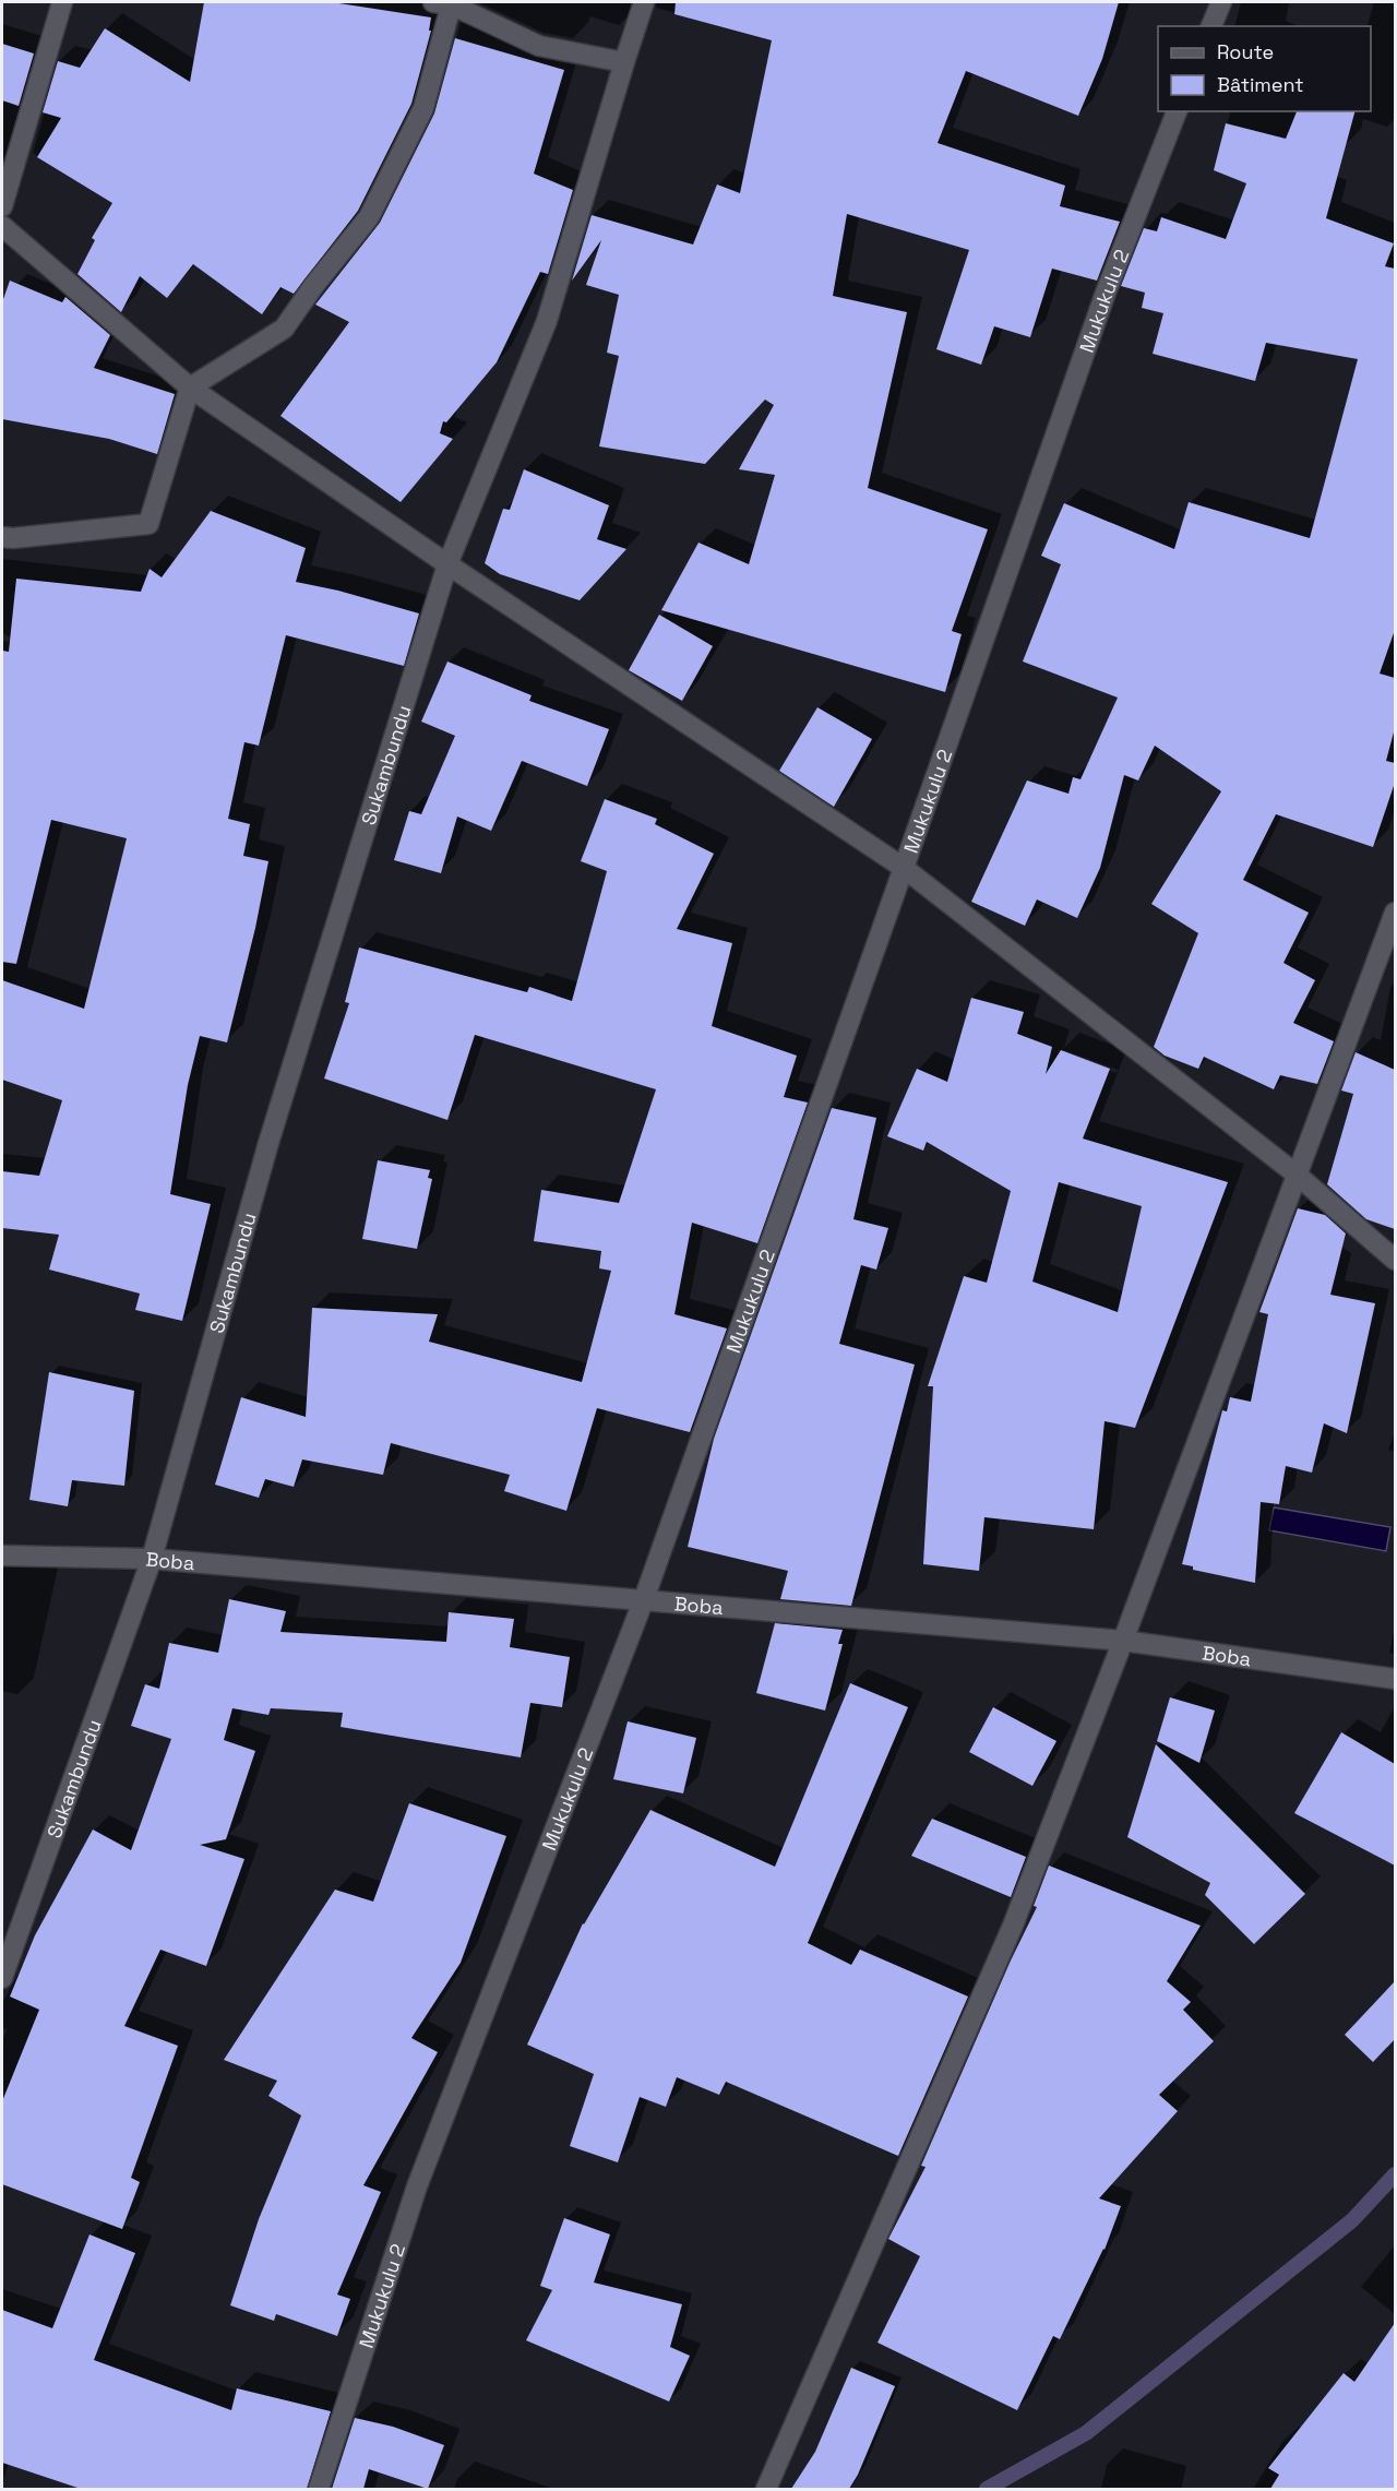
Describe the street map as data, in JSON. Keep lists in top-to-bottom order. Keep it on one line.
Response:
{"streets":{"street":["Mukukulu 2","Sukambundu","Boba"]},"crossings":[["Mukukulu 2","Boba"],["Sukambundu","Boba"]],"legend":["Route","Bâtiment"]}
